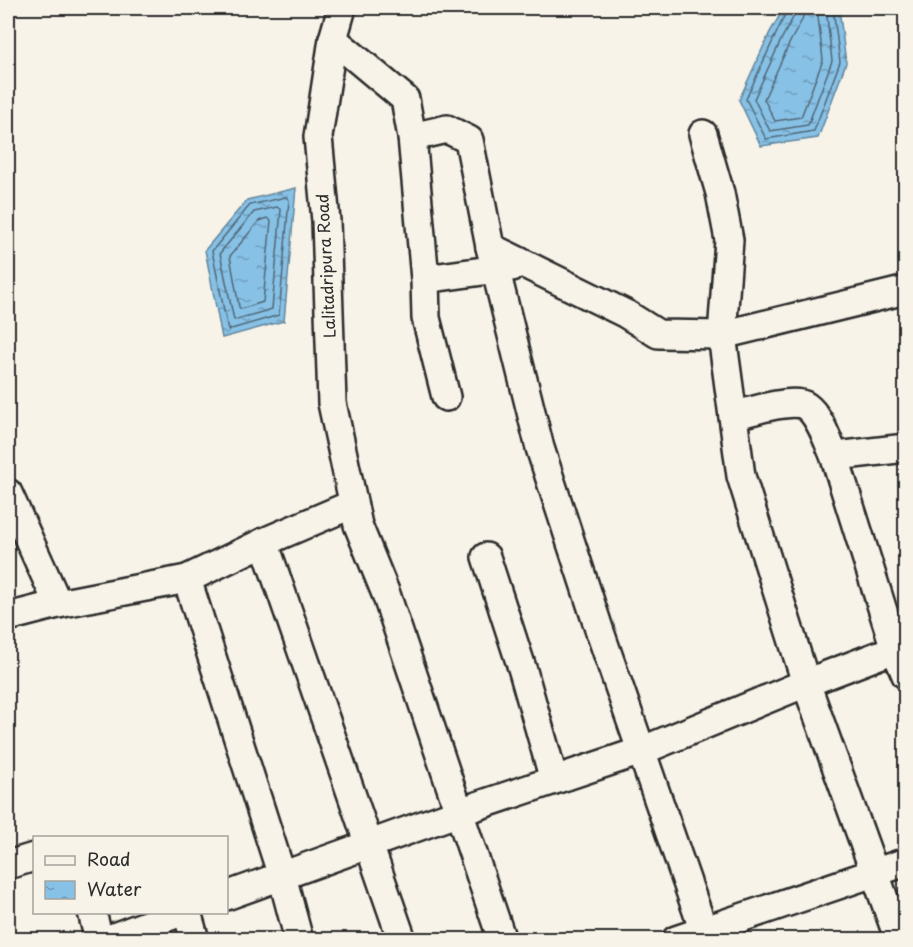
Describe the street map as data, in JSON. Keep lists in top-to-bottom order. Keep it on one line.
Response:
{"streets":{"street":["Lalitadripura Road"]},"legend":["Road","Water"]}
